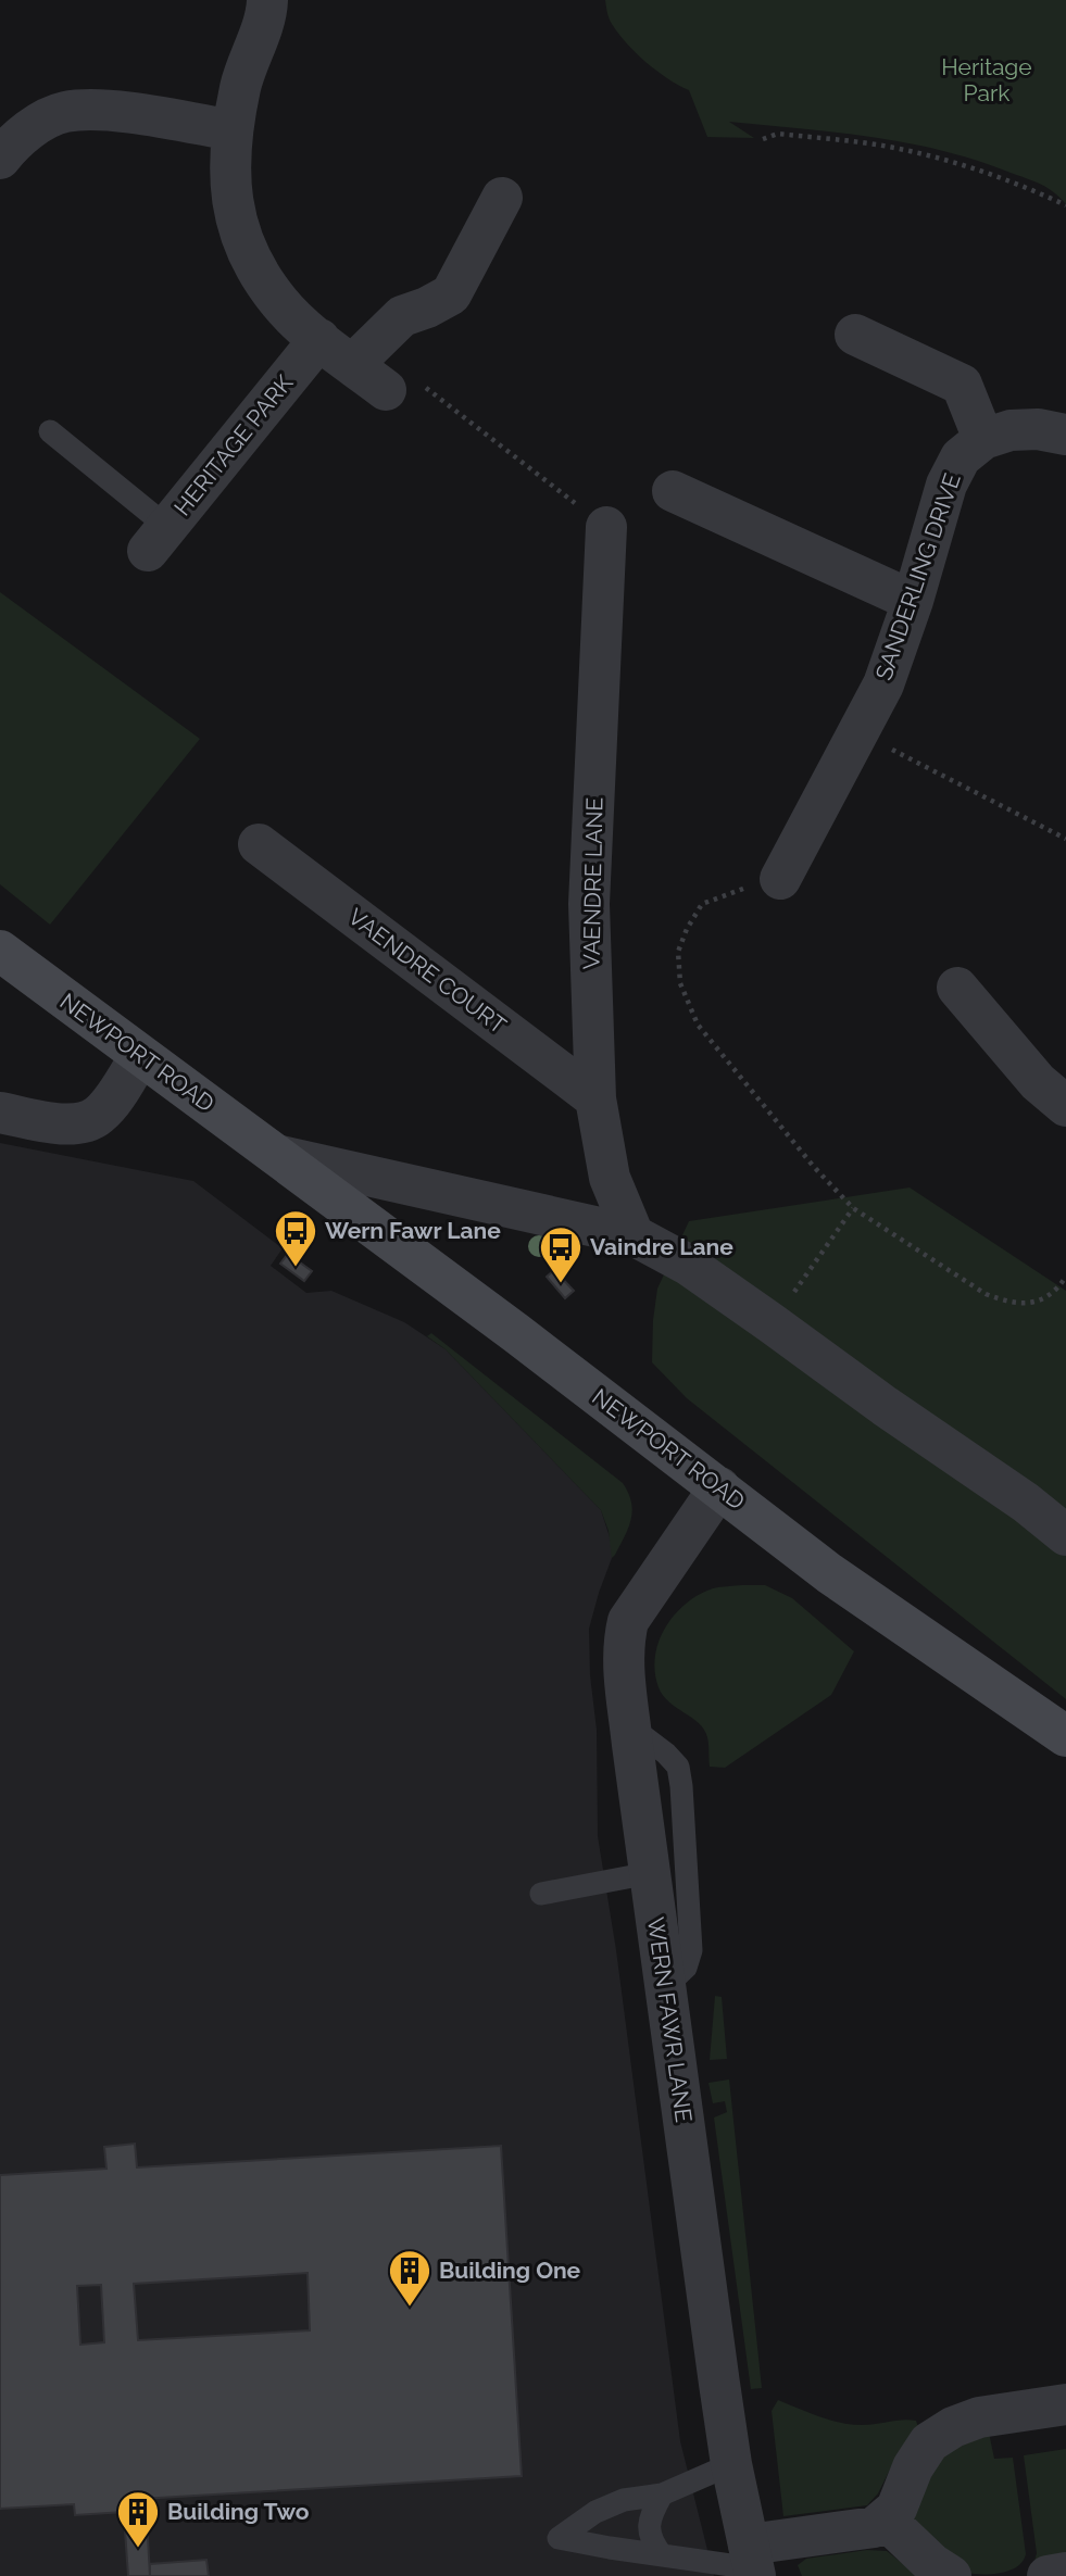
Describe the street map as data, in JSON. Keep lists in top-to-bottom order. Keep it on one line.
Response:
{"streets":{"main road":["NEWPORT ROAD"],"street":["HERITAGE PARK","SANDERLING DRIVE","VAENDRE LANE","VAENDRE COURT","WERN FAWR LANE"]},"crossings":[["VAENDRE LANE","VAENDRE COURT"],["VAENDRE LANE","NEWPORT ROAD"],["NEWPORT ROAD","WERN FAWR LANE"]],"parks":["Heritage Park"],"places":{"bus stop":["Wern Fawr Lane","Vaindre Lane"],"building":["Building One","Building Two"]}}
